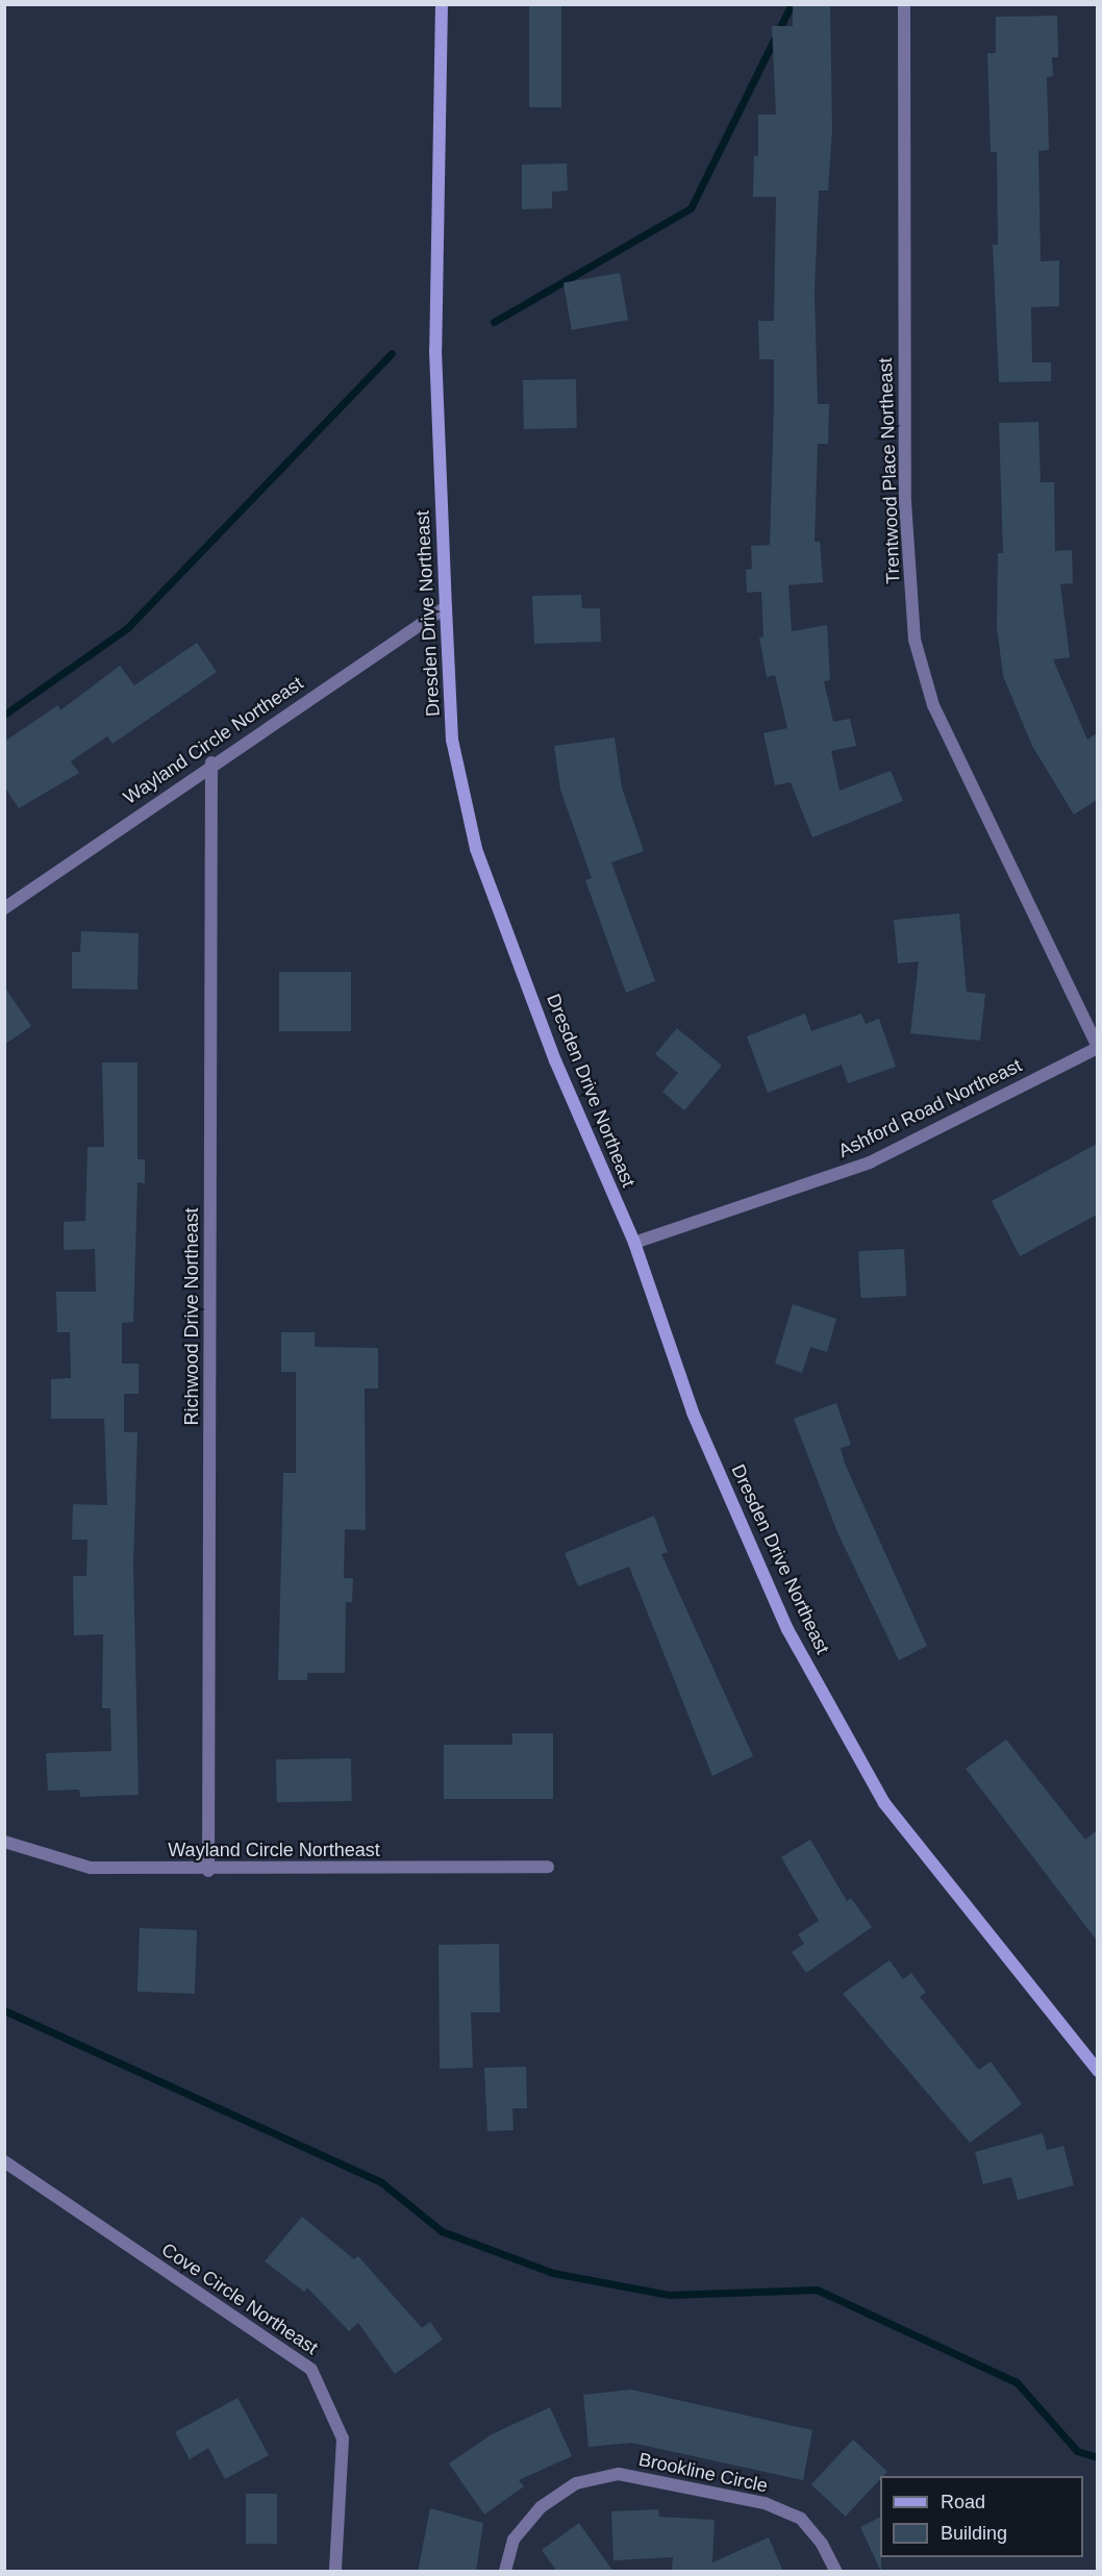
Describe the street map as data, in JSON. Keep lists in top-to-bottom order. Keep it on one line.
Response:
{"streets":{"street":["Trentwood Place Northeast","Dresden Drive Northeast","Wayland Circle Northeast","Ashford Road Northeast","Richwood Drive Northeast","Cove Circle Northeast","Brookline Circle"]},"crossings":[["Trentwood Place Northeast","Ashford Road Northeast"],["Dresden Drive Northeast","Wayland Circle Northeast"],["Dresden Drive Northeast","Ashford Road Northeast"],["Wayland Circle Northeast","Richwood Drive Northeast"]],"legend":["Road","Building"]}
